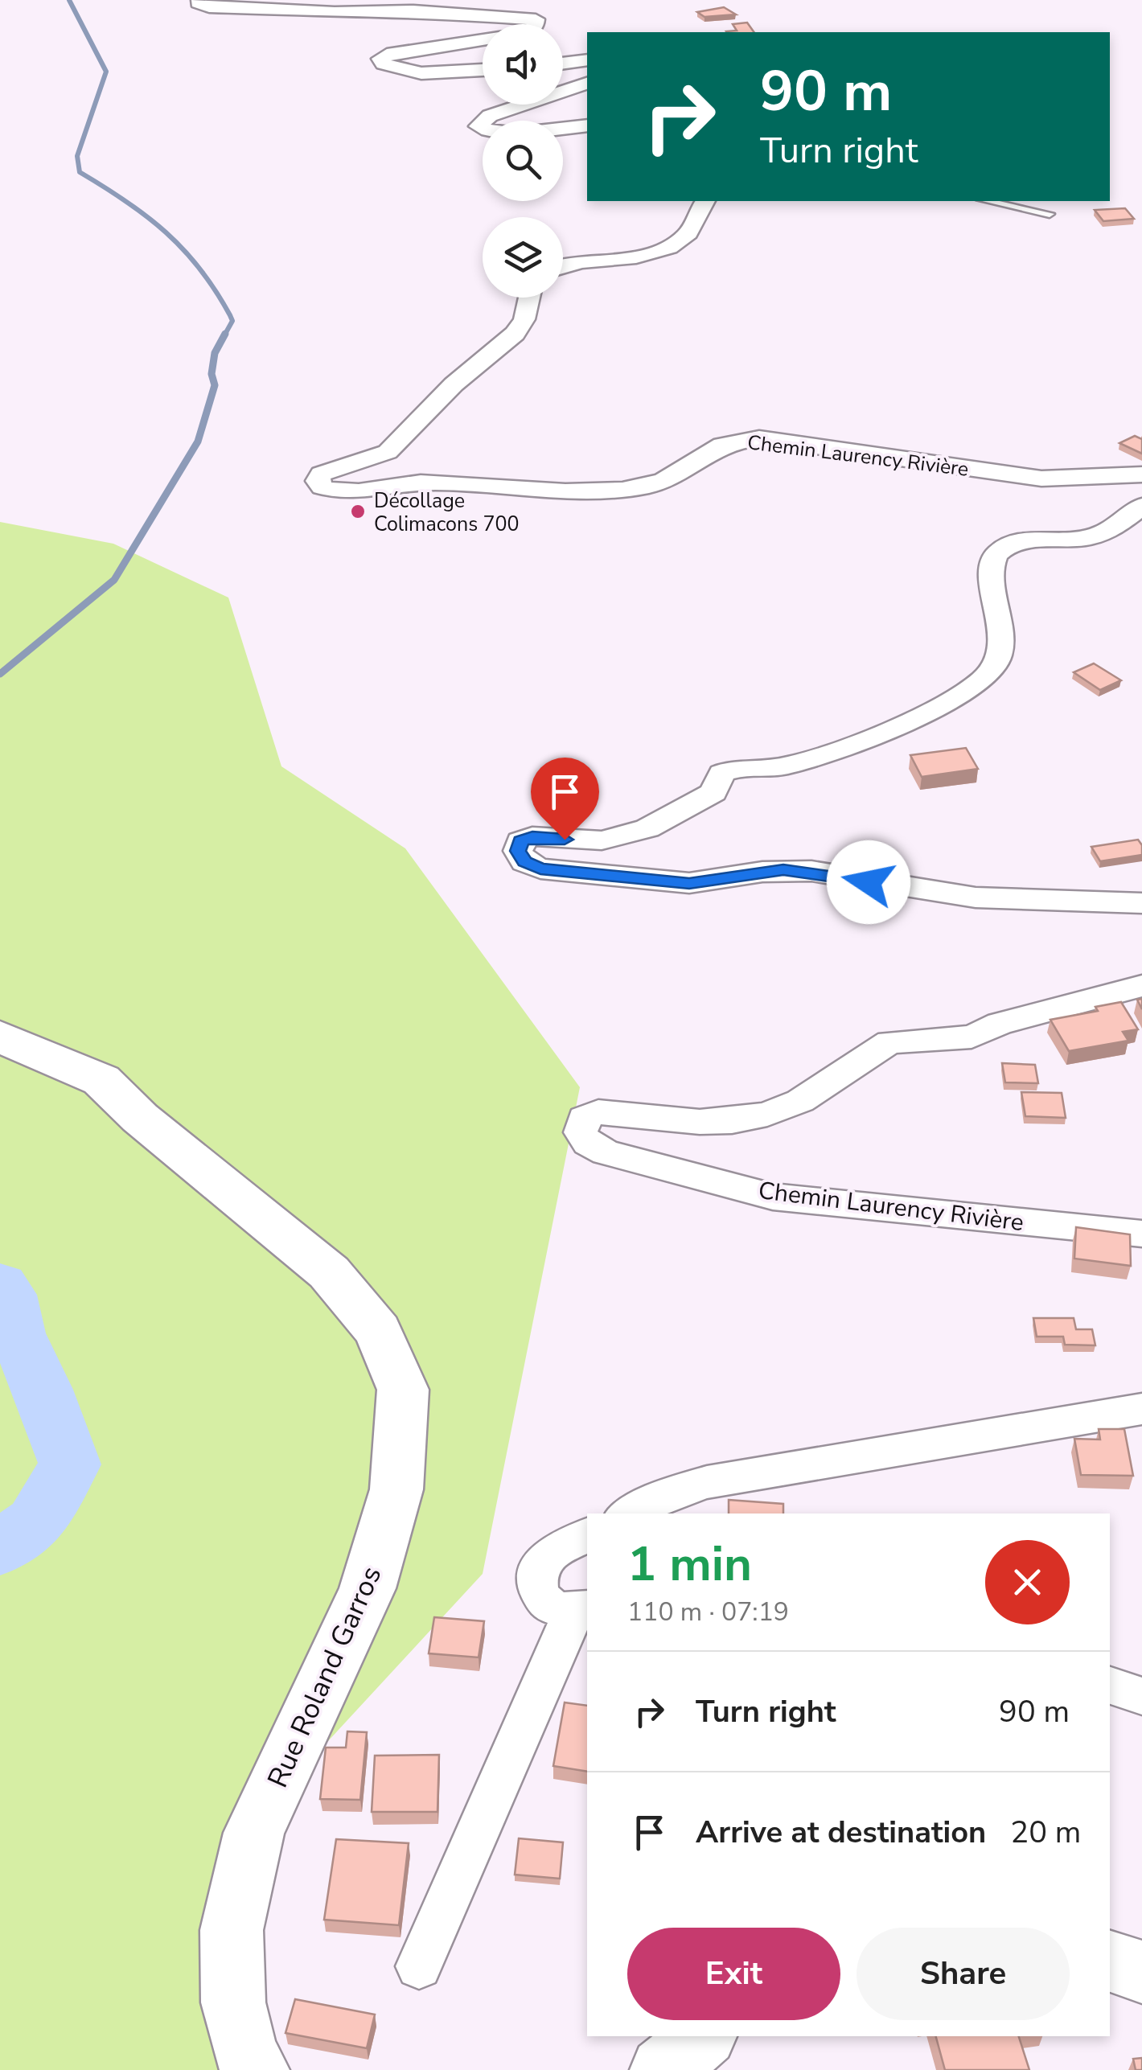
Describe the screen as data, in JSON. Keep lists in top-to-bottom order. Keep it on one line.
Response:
{"streets":{"main road":["Rue Roland Garros"],"street":["Chemin Laurency Rivière"]},"places":["Décollage Colimacons 700"],"page":{"turn":["90 m","Turn right"],"heading":["1 min","110 m · 07:19"],"list":[{"name":"Turn right","value":"90 m"},{"name":"Arrive at destination","value":"20 m"}],"buttons":["Exit","Share"]}}
